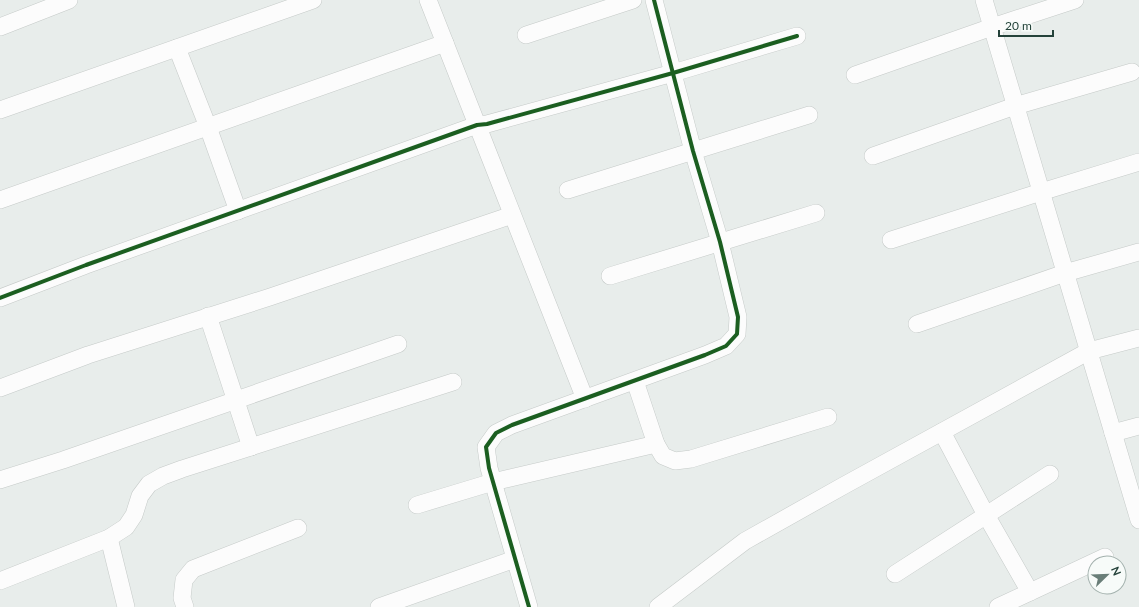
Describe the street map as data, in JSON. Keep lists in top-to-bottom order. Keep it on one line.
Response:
{"scale_bar":"20 m","north":"top right"}
